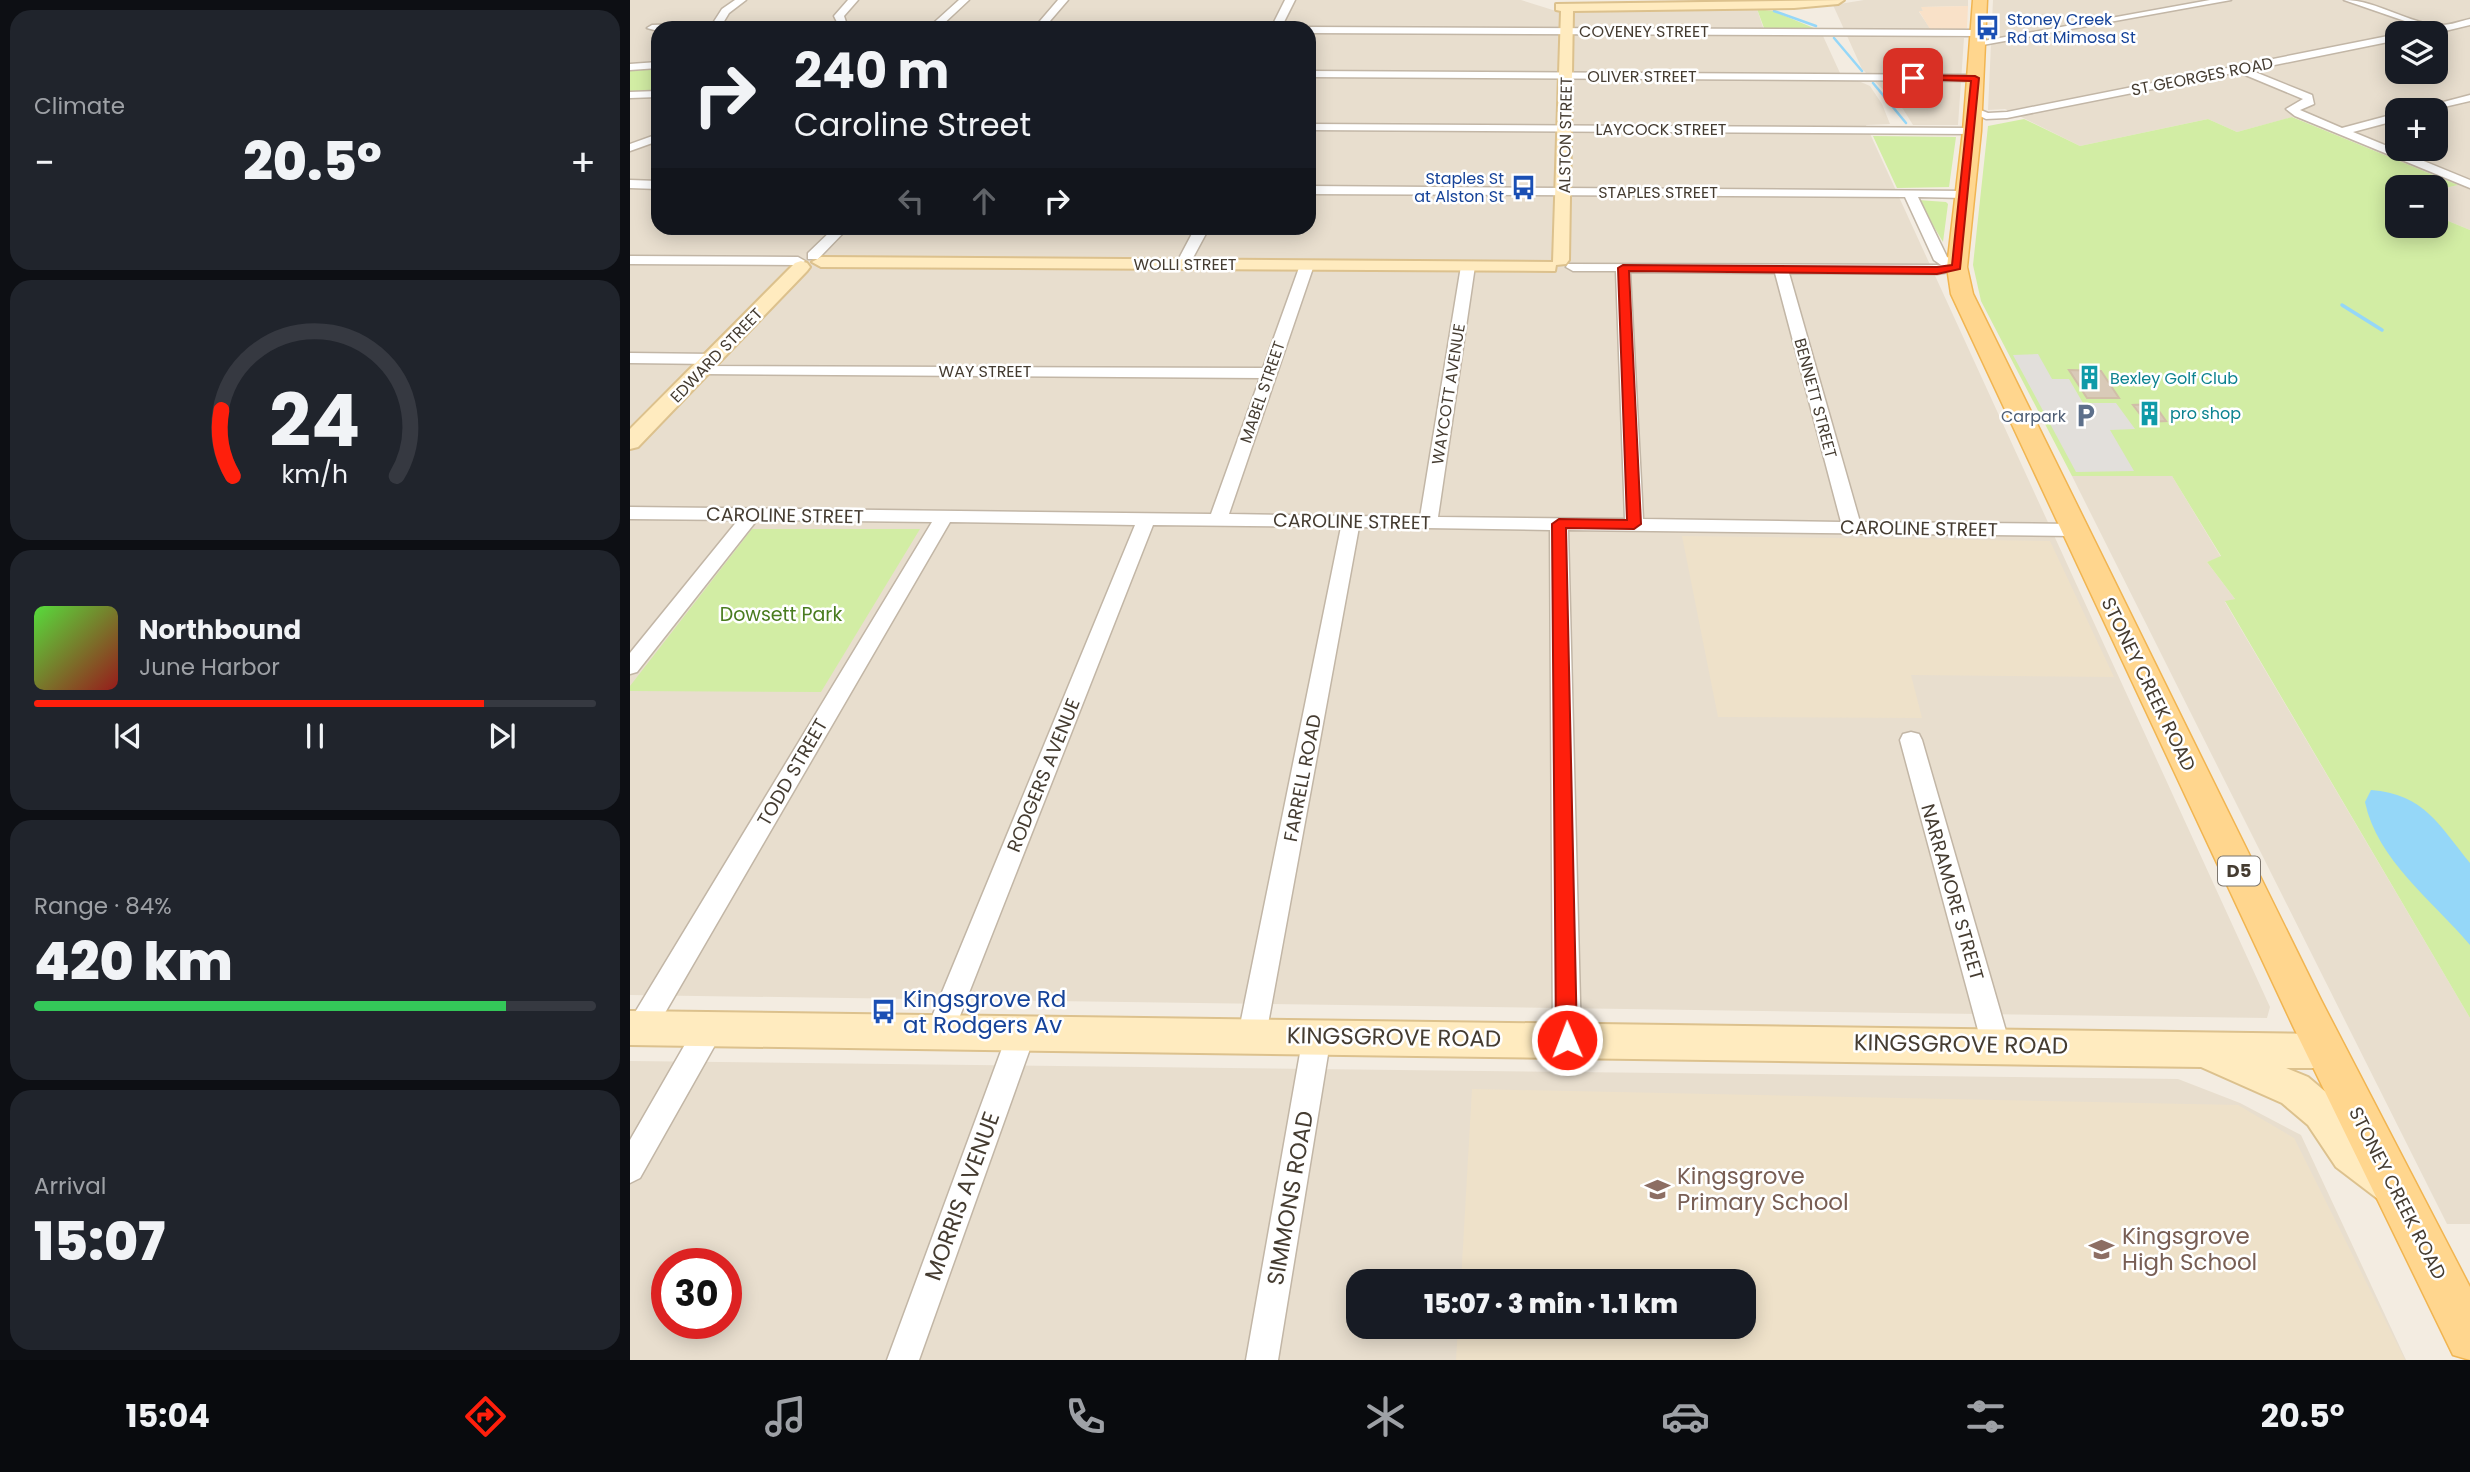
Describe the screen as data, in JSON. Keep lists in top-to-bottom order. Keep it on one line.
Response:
{"streets":{"main road":["STONEY CREEK ROAD","D5"],"street":["COVENEY STREET","OLIVER STREET","ST GEORGES ROAD","LAYCOCK STREET","ALSTON STREET","STAPLES STREET","WOLLI STREET","EDWARD STREET","WAY STREET","MABEL STREET","WAYCOTT AVENUE","BENNETT STREET","CAROLINE STREET","TODD STREET","RODGERS AVENUE","FARRELL ROAD","NARRAMORE STREET","KINGSGROVE ROAD","MORRIS AVENUE","SIMMONS ROAD"]},"crossings":[["COVENEY STREET","ALSTON STREET"],["COVENEY STREET","STONEY CREEK ROAD"],["OLIVER STREET","ALSTON STREET"],["OLIVER STREET","STONEY CREEK ROAD"],["ST GEORGES ROAD","LAYCOCK STREET"],["ST GEORGES ROAD","STONEY CREEK ROAD"],["LAYCOCK STREET","ALSTON STREET"],["LAYCOCK STREET","STONEY CREEK ROAD"],["ALSTON STREET","STAPLES STREET"],["ALSTON STREET","WOLLI STREET"],["STAPLES STREET","STONEY CREEK ROAD"],["WOLLI STREET","EDWARD STREET"],["WOLLI STREET","MABEL STREET"],["WOLLI STREET","WAYCOTT AVENUE"],["WOLLI STREET","BENNETT STREET"],["WOLLI STREET","STONEY CREEK ROAD"],["EDWARD STREET","WAY STREET"],["WAY STREET","MABEL STREET"],["MABEL STREET","CAROLINE STREET"],["WAYCOTT AVENUE","CAROLINE STREET"],["BENNETT STREET","CAROLINE STREET"],["CAROLINE STREET","STONEY CREEK ROAD"],["CAROLINE STREET","TODD STREET"],["CAROLINE STREET","RODGERS AVENUE"],["CAROLINE STREET","FARRELL ROAD"],["STONEY CREEK ROAD","KINGSGROVE ROAD"],["TODD STREET","KINGSGROVE ROAD"],["RODGERS AVENUE","KINGSGROVE ROAD"],["FARRELL ROAD","KINGSGROVE ROAD"],["NARRAMORE STREET","KINGSGROVE ROAD"],["KINGSGROVE ROAD","MORRIS AVENUE"],["KINGSGROVE ROAD","SIMMONS ROAD"]],"parks":["Dowsett Park"],"places":{"bus stop":["Stoney Creek Rd at Mimosa St","Staples St at Alston St","Kingsgrove Rd at Rodgers Av"],"building":["Bexley Golf Club","pro shop"],"parking":["Carpark"],"school or university":["Kingsgrove Primary School","Kingsgrove High School"]},"page":{"tile":["Climate",["Range · 84%","420 km"],["Arrival","15:07"]],"map_buttons":["+","−"],"turn":["240 m","Caroline Street"],"heat":["−","20.5°","+"],"song":["Northbound","June Harbor"],"limit":"30","trip":"15:07 · 3 min · 1.1 km","tabs":["15:04","20.5°"],"gauge":["24","km/h"]}}
